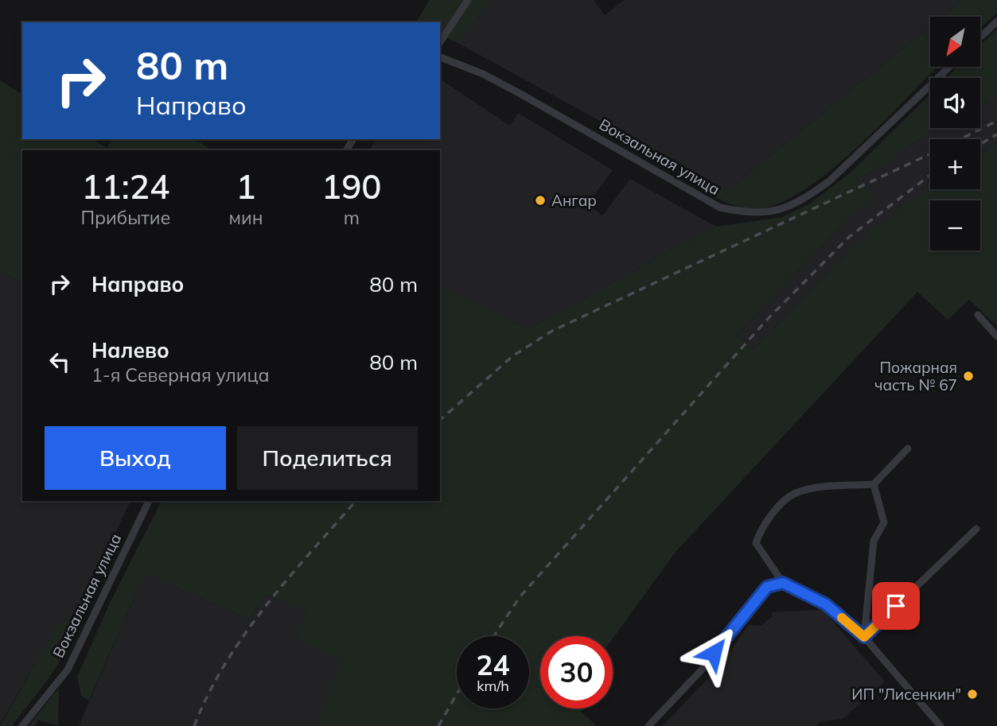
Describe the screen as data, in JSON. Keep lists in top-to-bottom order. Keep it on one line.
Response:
{"streets":{"street":["Вокзальная улица"]},"places":["Ангар","Пожарная часть № 67","ИП \"Лисенкин\""],"north":"bottom left","page":{"map_buttons":["+","−"],"turn":["80 m","Направо"],"eta":["11:24","Прибытие","1","мин","190","m"],"list":[{"name":"Направо","value":"80 m"},{"name":"Налево","note":"1-я Северная улица","value":"80 m"}],"buttons":["Выход","Поделиться"],"speed":"24 km/h","limit":"30"}}
